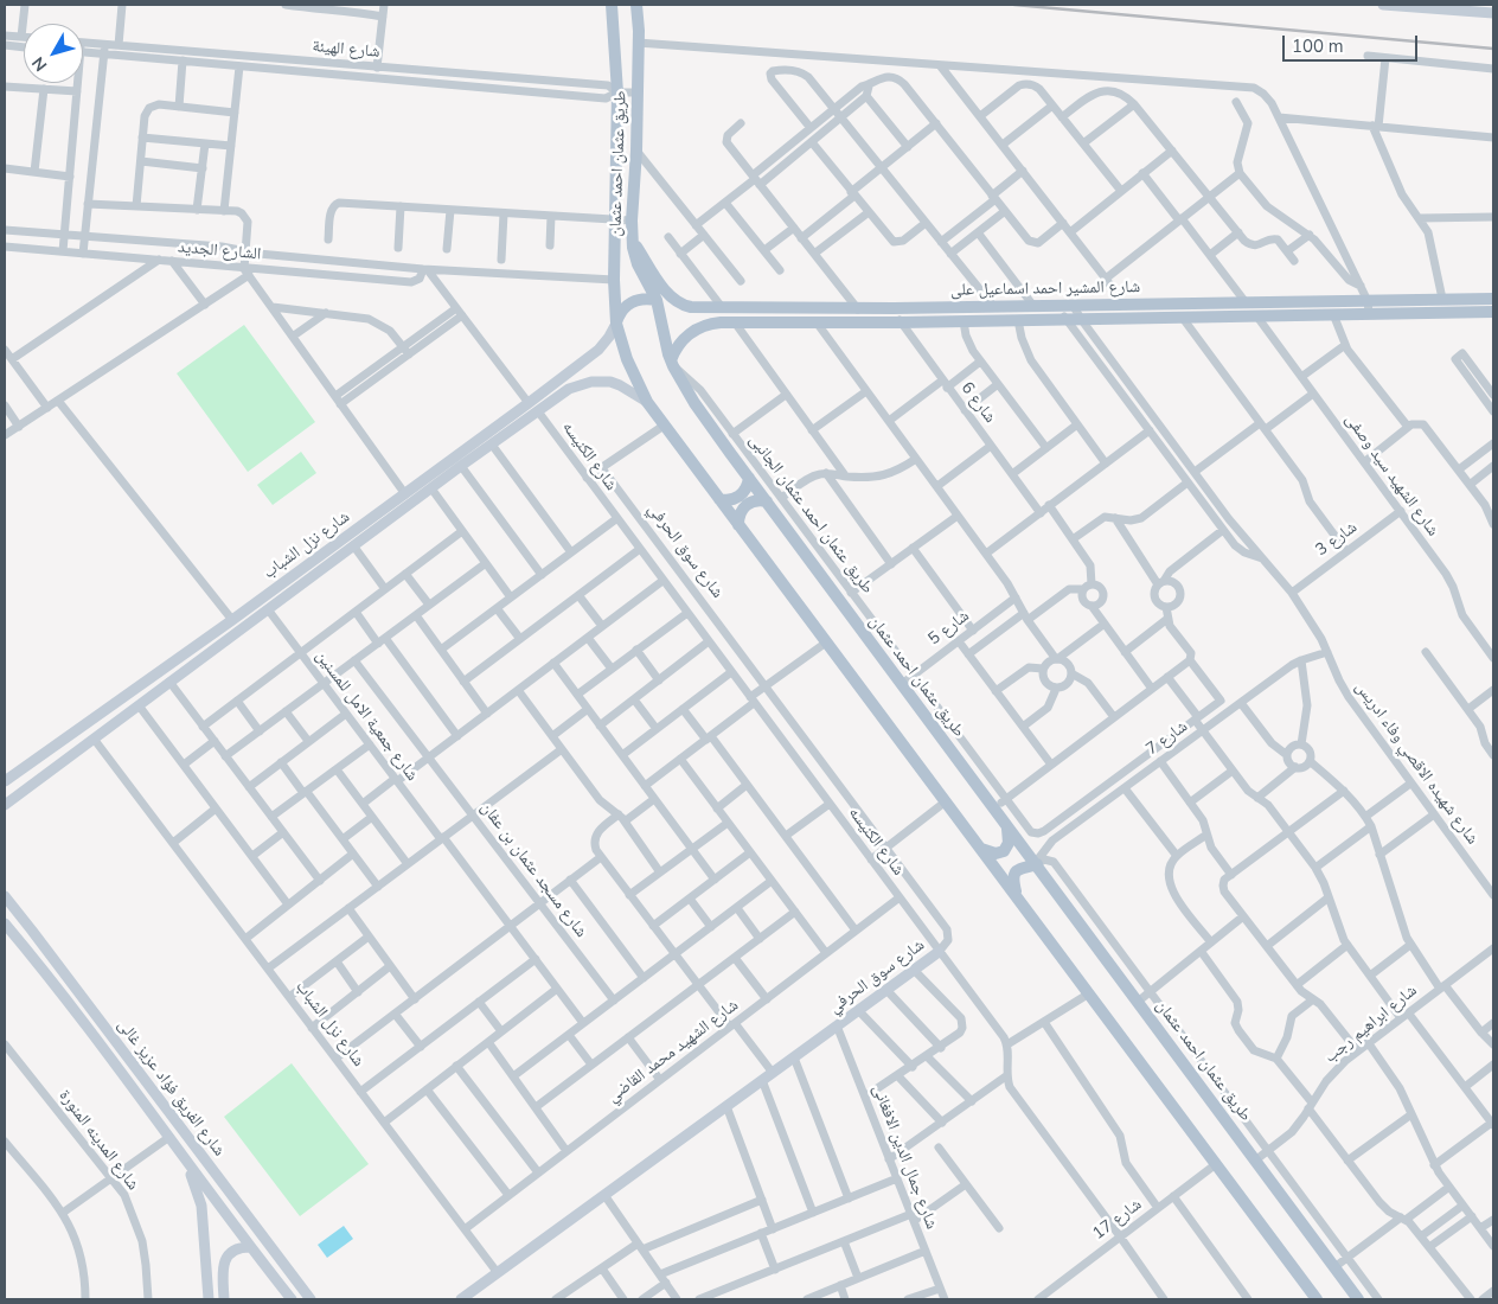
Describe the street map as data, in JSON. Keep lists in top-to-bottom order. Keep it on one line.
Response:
{"streets":{"main road":["طريق عثمان احمد عثمان","شارع المشير احمد اسماعيل على"],"street":["شارع الهيئة","الشارع الجديد","شارع 6","شارع الكنيسه","شارع الشهيد سيد وصفى","طريق عثمان احمد عثمان الجانبى","شارع 3","شارع نزل الشباب","شارع سوق الحرفي","شارع 5","شارع جمعية الامل للمسنين","شارع 7","شارع شهيده الاقصي وفاء ادريس","شارع مسجد عثمان بن عفان","شارع ابراهيم رجب","شارع الشهيد محمد القاضي","شارع الفريق فؤاد عزيز غالى","شارع المدينه المنورة","شارع جمال الدين الافغانى","شارع 17"]},"crossings":[["شارع الهيئة","طريق عثمان احمد عثمان"],["طريق عثمان احمد عثمان","الشارع الجديد"],["طريق عثمان احمد عثمان","شارع المشير احمد اسماعيل على"],["طريق عثمان احمد عثمان","طريق عثمان احمد عثمان الجانبى"],["طريق عثمان احمد عثمان","شارع نزل الشباب"],["طريق عثمان احمد عثمان","شارع 5"],["طريق عثمان احمد عثمان","شارع 7"],["طريق عثمان احمد عثمان","شارع ابراهيم رجب"],["طريق عثمان احمد عثمان","شارع 17"],["شارع المشير احمد اسماعيل على","شارع 6"],["شارع المشير احمد اسماعيل على","شارع الشهيد سيد وصفى"],["شارع المشير احمد اسماعيل على","طريق عثمان احمد عثمان الجانبى"],["شارع المشير احمد اسماعيل على","شارع شهيده الاقصي وفاء ادريس"],["شارع الكنيسه","شارع نزل الشباب"],["شارع الكنيسه","شارع سوق الحرفي"],["شارع الكنيسه","شارع الشهيد محمد القاضي"],["شارع الشهيد سيد وصفى","شارع 3"],["طريق عثمان احمد عثمان الجانبى","شارع 5"],["طريق عثمان احمد عثمان الجانبى","شارع 7"],["شارع 3","شارع شهيده الاقصي وفاء ادريس"],["شارع نزل الشباب","شارع سوق الحرفي"],["شارع نزل الشباب","شارع جمعية الامل للمسنين"],["شارع نزل الشباب","شارع الشهيد محمد القاضي"],["شارع سوق الحرفي","شارع جمال الدين الافغانى"],["شارع 7","شارع شهيده الاقصي وفاء ادريس"]],"scale_bar":"100 m","north":"bottom left"}
